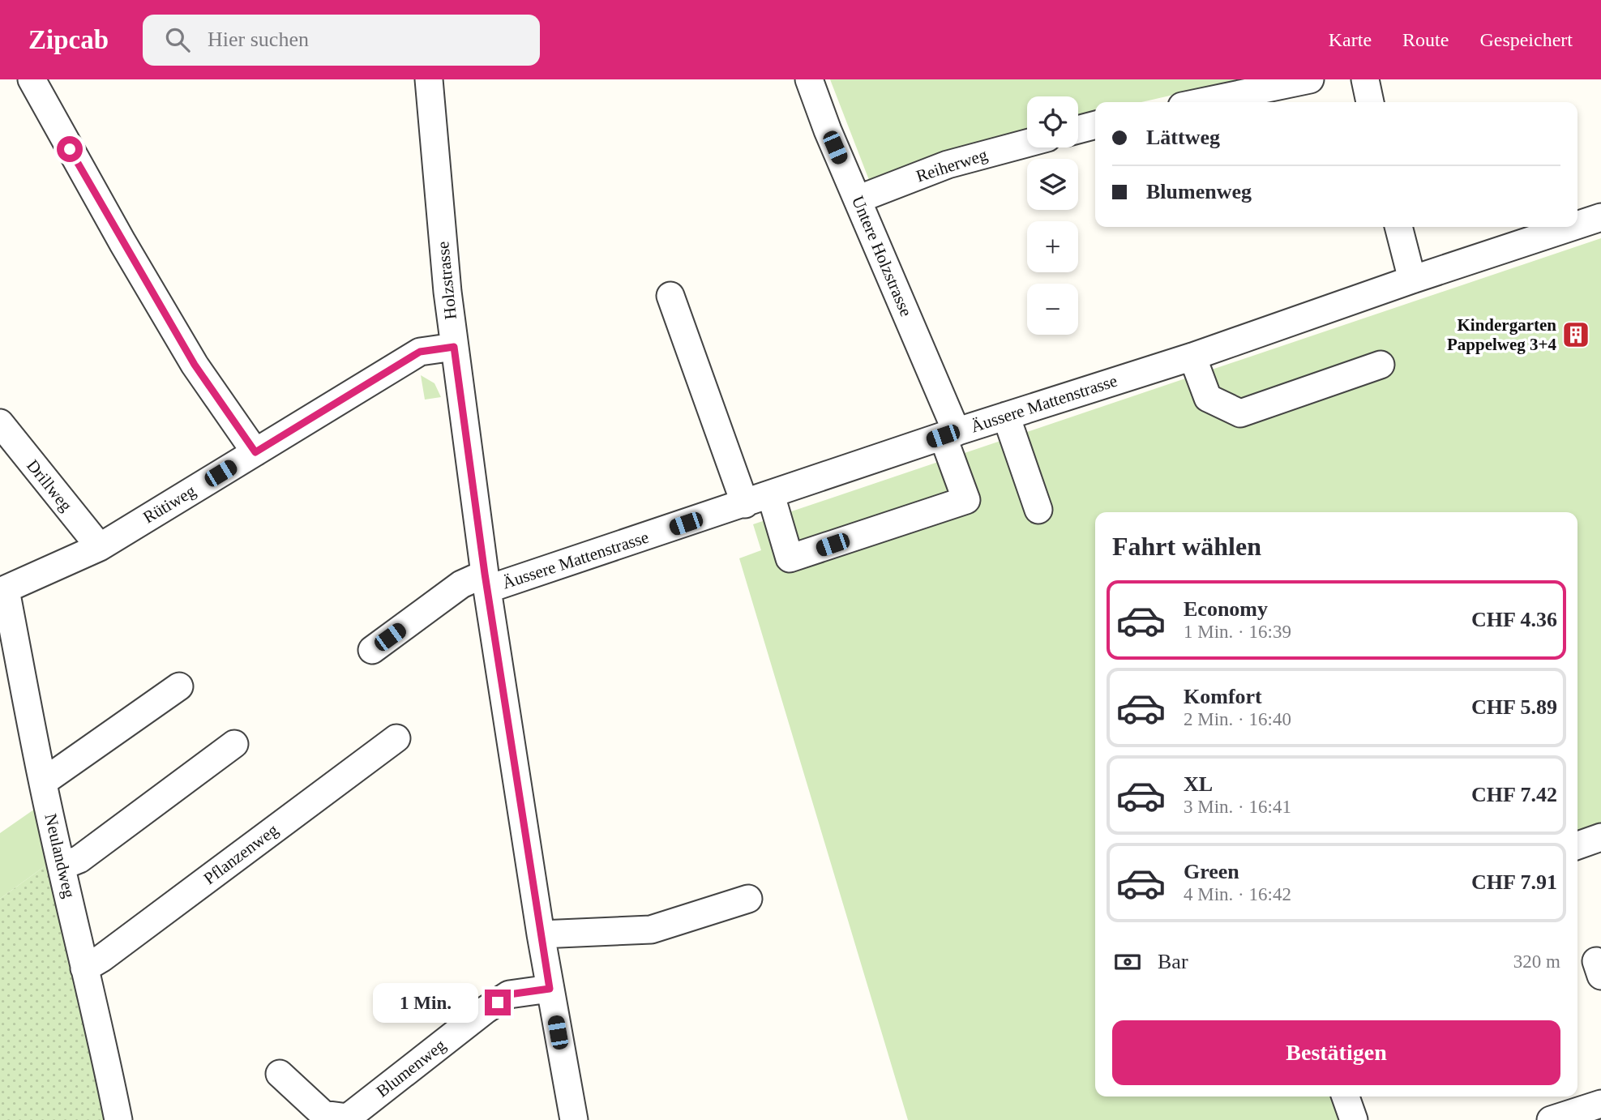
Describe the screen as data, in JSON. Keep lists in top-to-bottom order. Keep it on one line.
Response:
{"streets":{"street":["Reiherweg","Untere Holzstrasse","Holzstrasse","Äussere Mattenstrasse","Drillweg","Rütiweg","Pflanzenweg","Neulandweg","Blumenweg"]},"crossings":[["Reiherweg","Untere Holzstrasse"],["Untere Holzstrasse","Äussere Mattenstrasse"],["Holzstrasse","Äussere Mattenstrasse"],["Holzstrasse","Rütiweg"],["Holzstrasse","Blumenweg"],["Drillweg","Rütiweg"],["Rütiweg","Neulandweg"],["Pflanzenweg","Neulandweg"]],"places":{"building":["Kindergarten Pappelweg 3+4"]},"page":{"header":"Zipcab","search":"Hier suchen","nav":["Karte","Route","Gespeichert"],"map_buttons":["+","−"],"banner":["Lättweg","Blumenweg"],"heading":"Fahrt wählen","list":[{"name":"Economy","note":"1 Min. · 16:39","value":"CHF 4.36"},{"name":"Komfort","note":"2 Min. · 16:40","value":"CHF 5.89"},{"name":"XL","note":"3 Min. · 16:41","value":"CHF 7.42"},{"name":"Green","note":"4 Min. · 16:42","value":"CHF 7.91"}],"pay":["Bar","320 m"],"bubble":"1 Min.","buttons":"Bestätigen"}}
